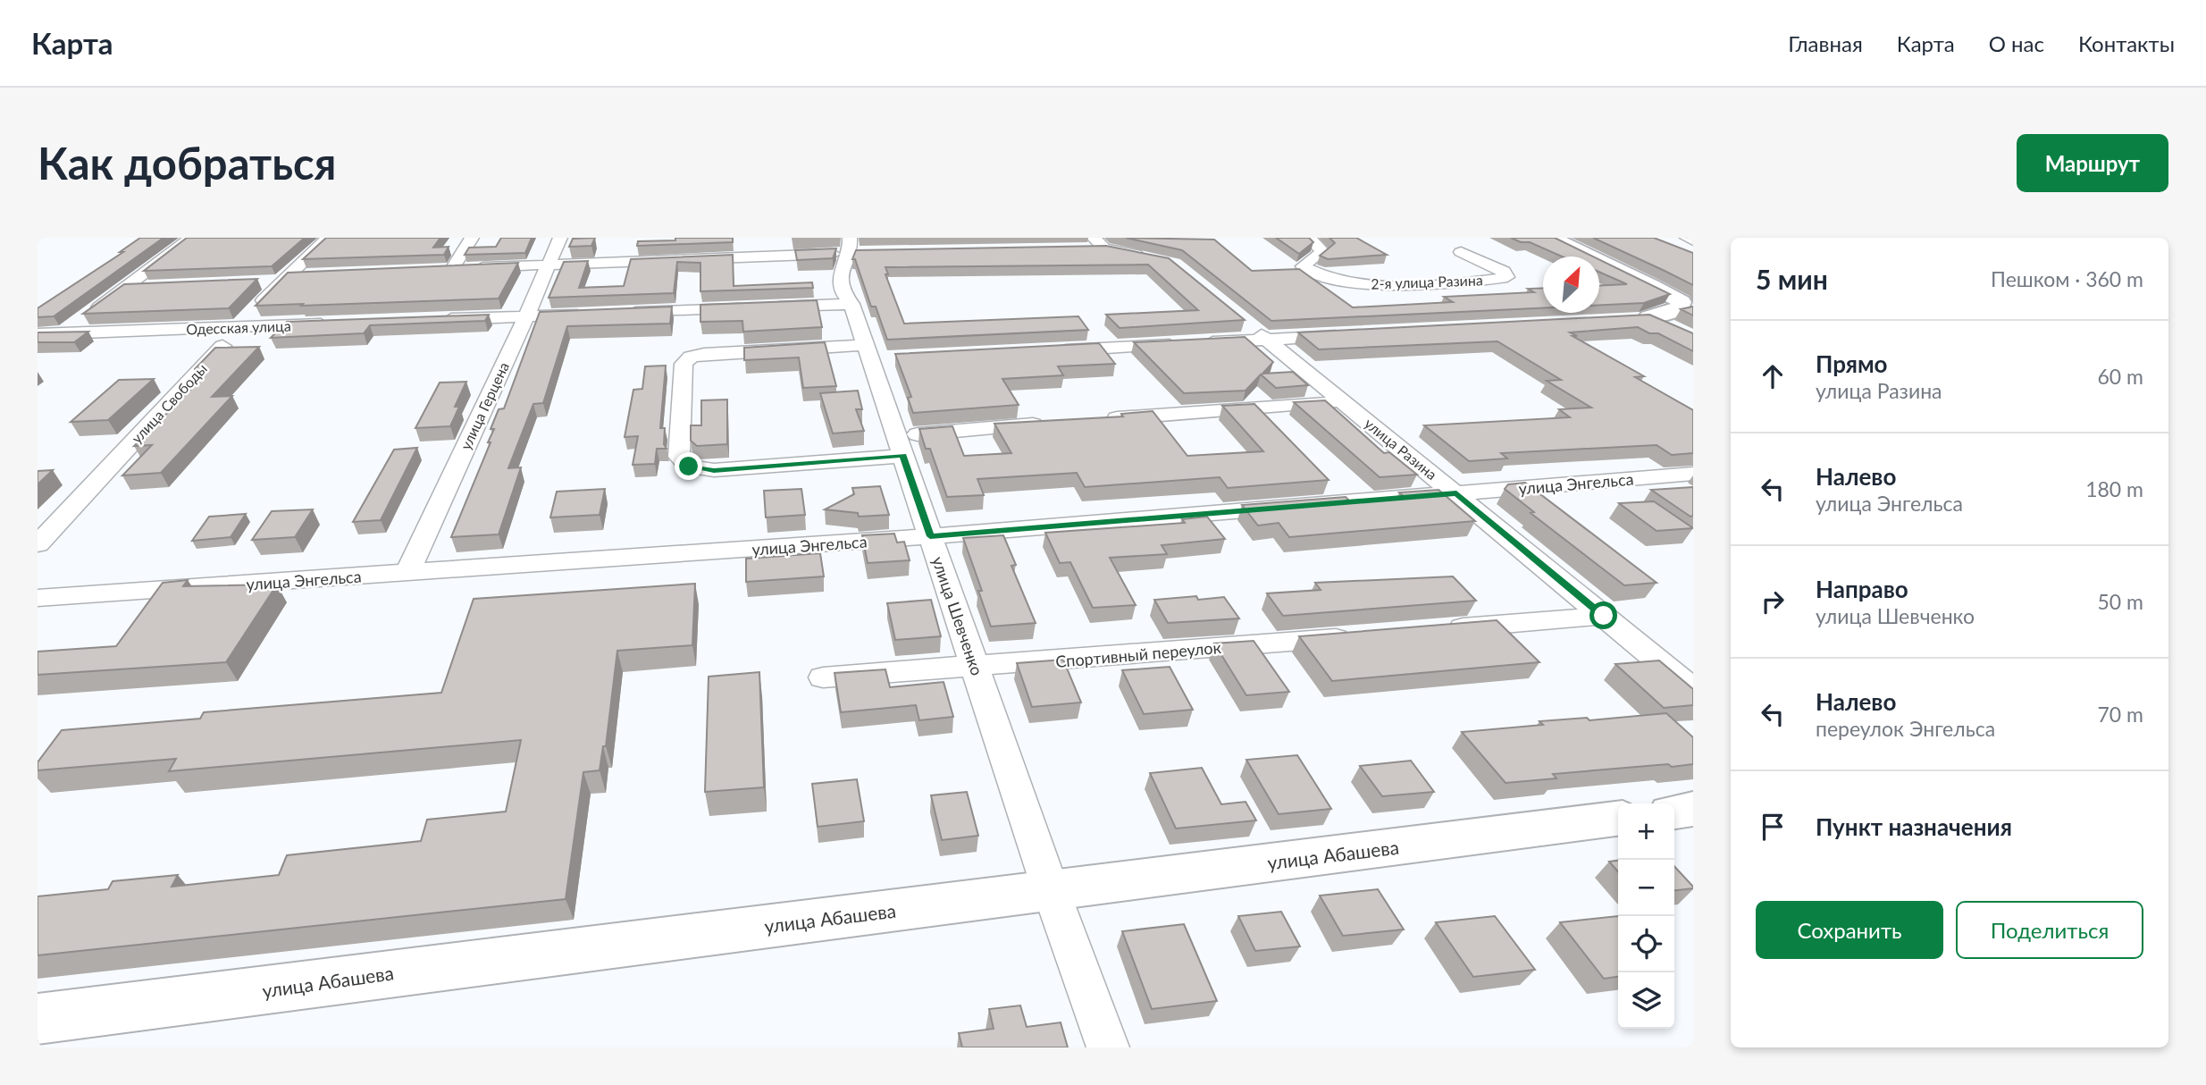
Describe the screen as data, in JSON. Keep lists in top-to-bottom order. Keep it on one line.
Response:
{"streets":{"street":["2-я улица Разина","Одесская улица","улица Свободы","улица Герцена","улица Разина","улица Энгельса","улица Шевченко","Спортивный переулок","улица Абашева"]},"crossings":[["Одесская улица","улица Свободы"],["улица Герцена","улица Энгельса"],["улица Разина","улица Энгельса"],["улица Энгельса","улица Шевченко"],["улица Шевченко","Спортивный переулок"],["улица Шевченко","улица Абашева"]],"north":"top right","page":{"header":"Карта","nav":["Главная","Карта","О нас","Контакты"],"buttons":["Маршрут",["Сохранить","Поделиться"]],"title":"Как добраться","heading":["5 мин","Пешком · 360 m"],"list":[["Прямо","улица Разина","60 m"],["Налево","улица Энгельса","180 m"],["Направо","улица Шевченко","50 m"],["Налево","переулок Энгельса","70 m"],"Пункт назначения"],"map_buttons":["+","−"]}}
